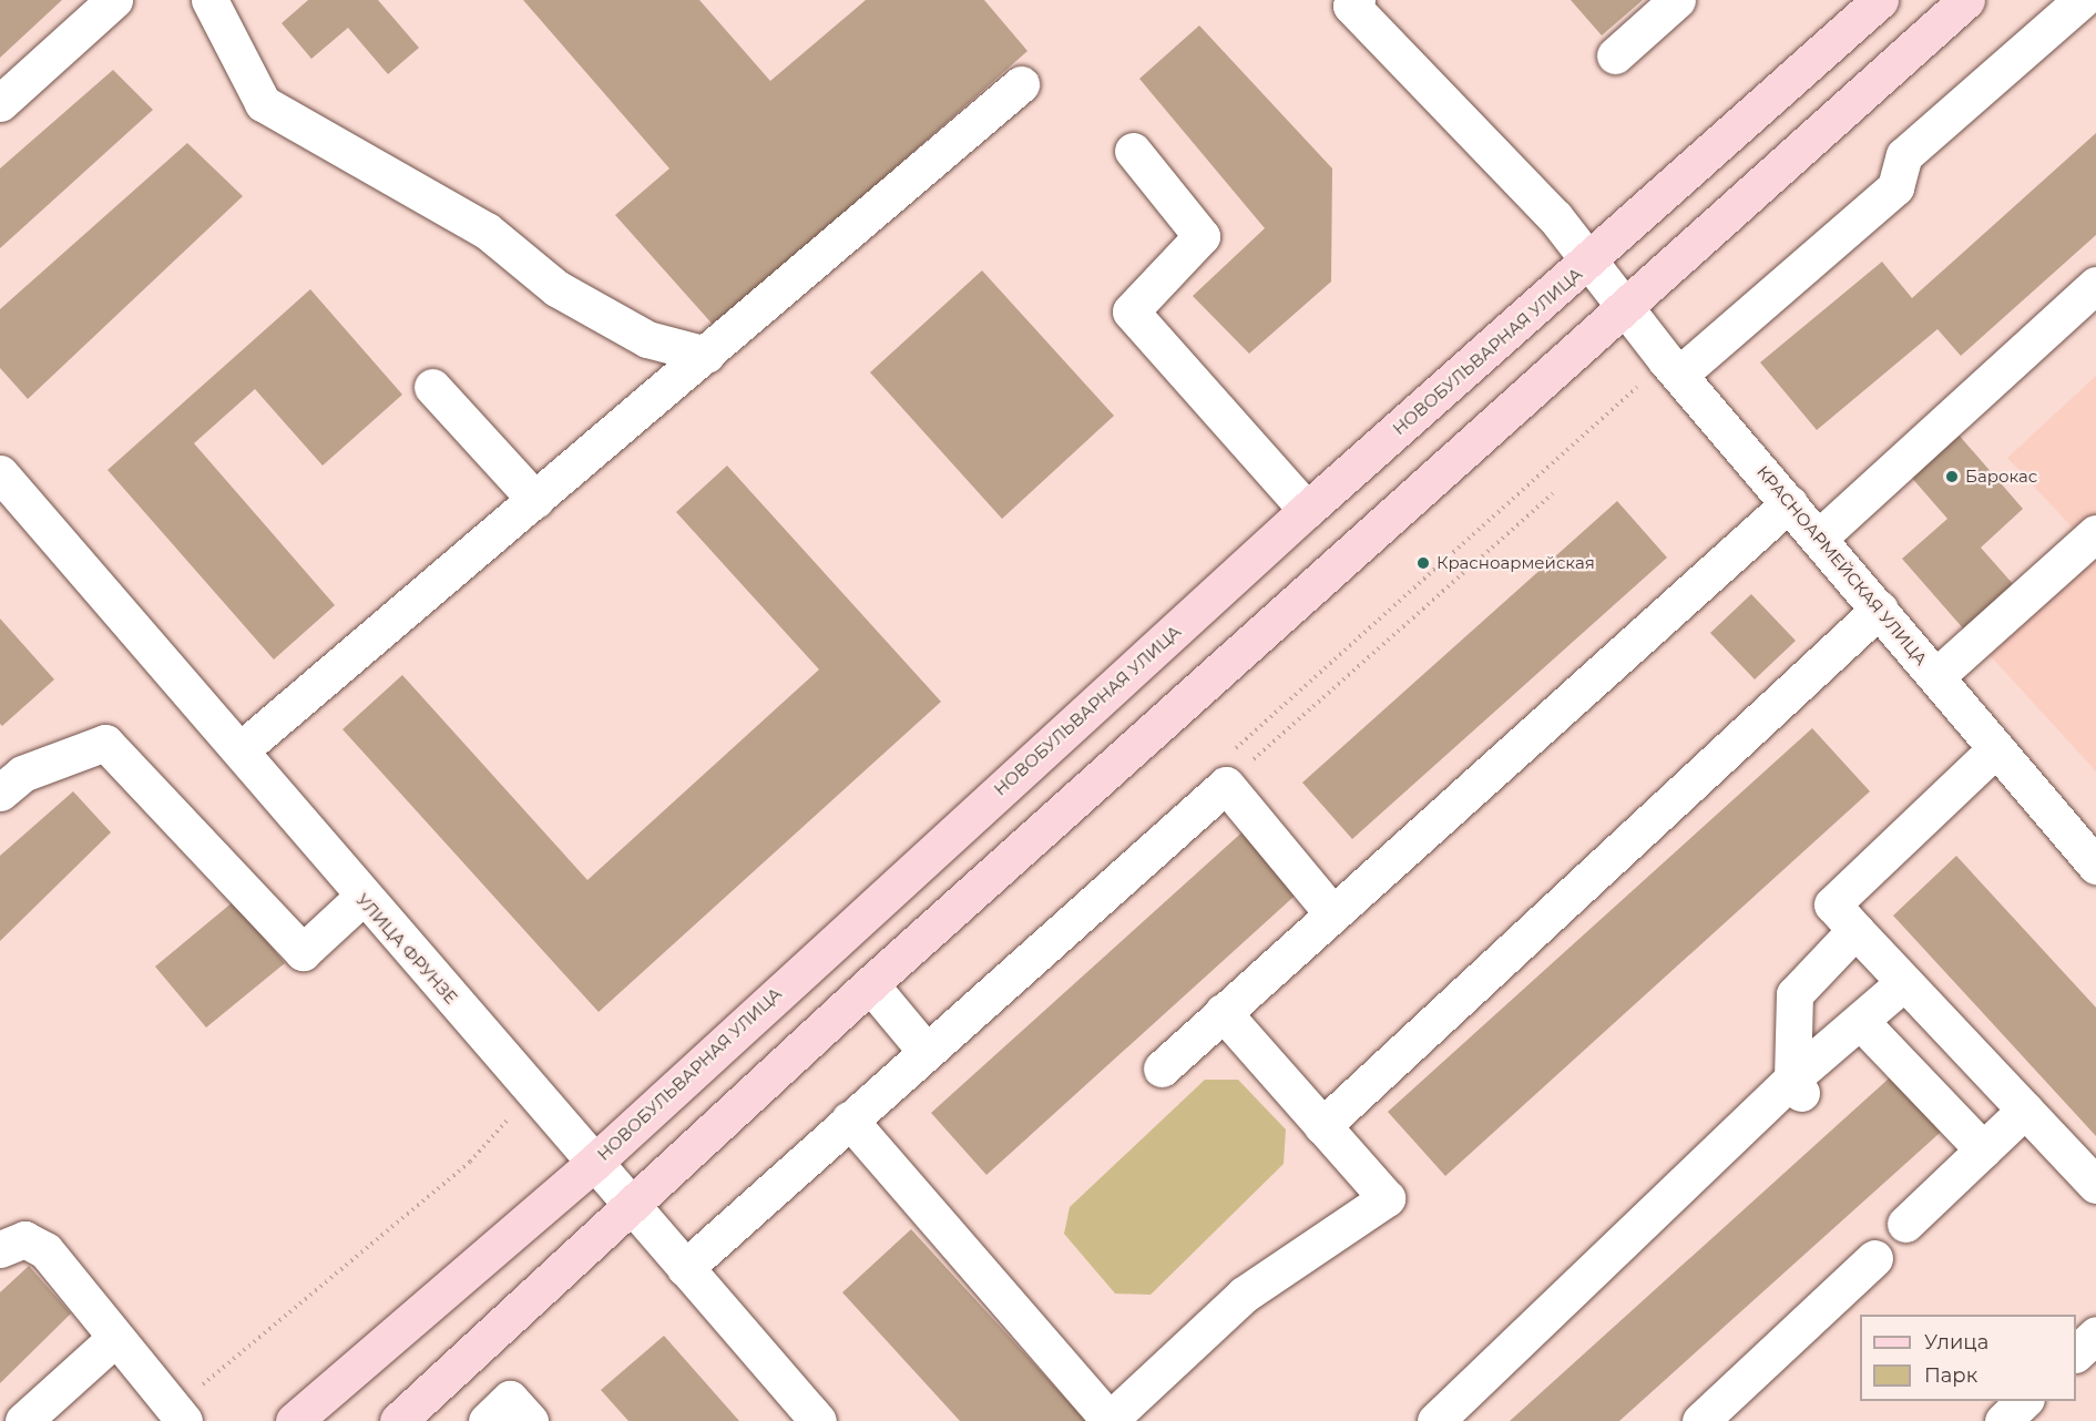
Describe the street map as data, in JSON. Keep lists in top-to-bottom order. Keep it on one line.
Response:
{"streets":{"main road":["НОВОБУЛЬВАРНАЯ УЛИЦА"],"street":["КРАСНОАРМЕЙСКАЯ УЛИЦА","УЛИЦА ФРУНЗЕ"]},"crossings":[["НОВОБУЛЬВАРНАЯ УЛИЦА","КРАСНОАРМЕЙСКАЯ УЛИЦА"],["НОВОБУЛЬВАРНАЯ УЛИЦА","УЛИЦА ФРУНЗЕ"]],"places":["Барокас","Красноармейская"],"legend":["Улица","Парк"]}
